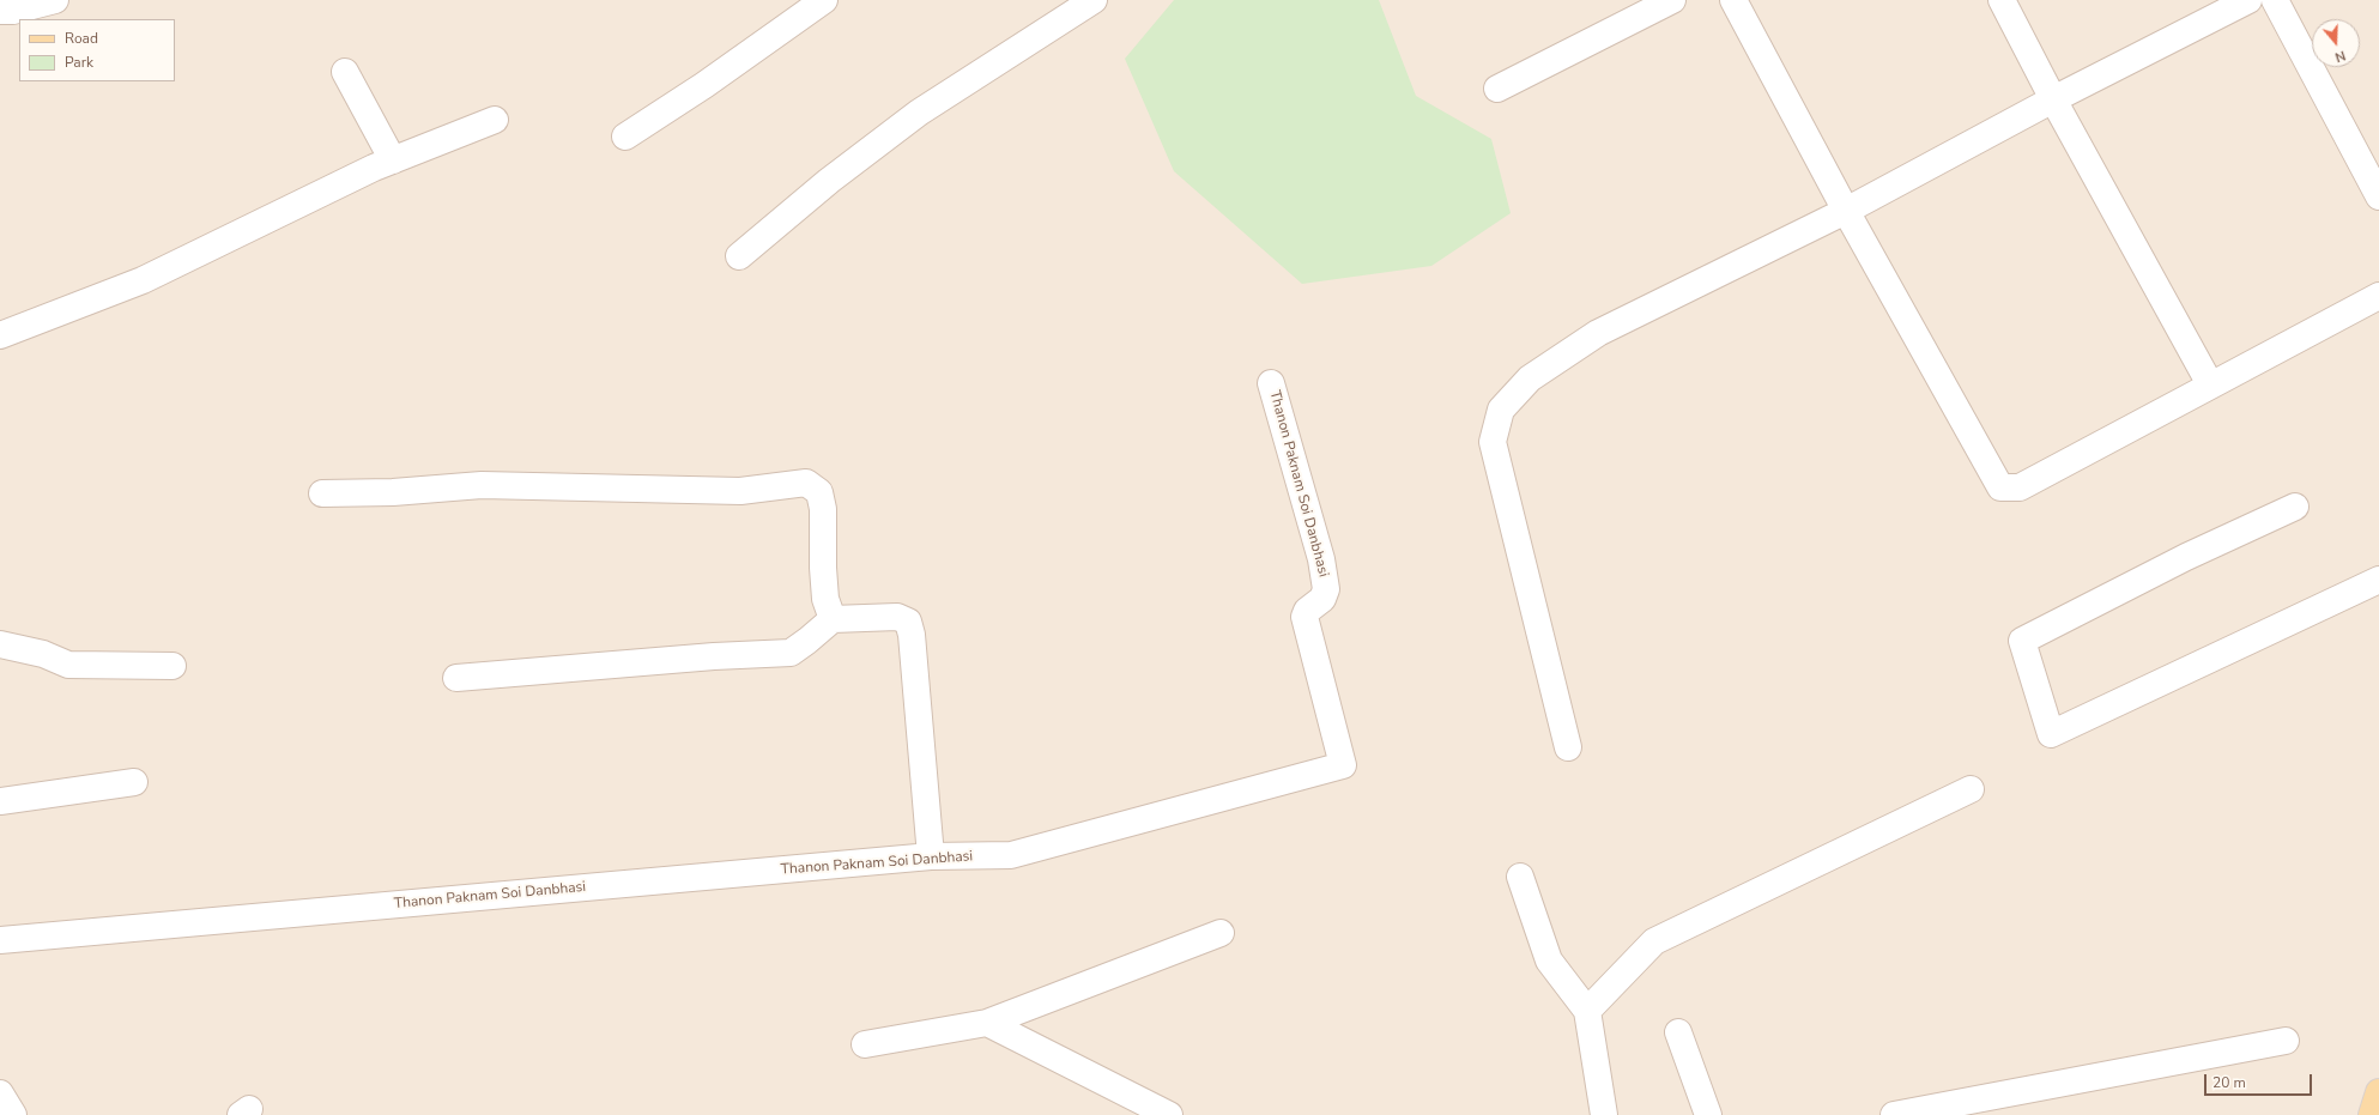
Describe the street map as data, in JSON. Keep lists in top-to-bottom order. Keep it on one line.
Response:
{"streets":{"street":["Thanon Paknam Soi Danbhasi"]},"legend":["Road","Park"],"scale_bar":"20 m","north":"bottom"}
